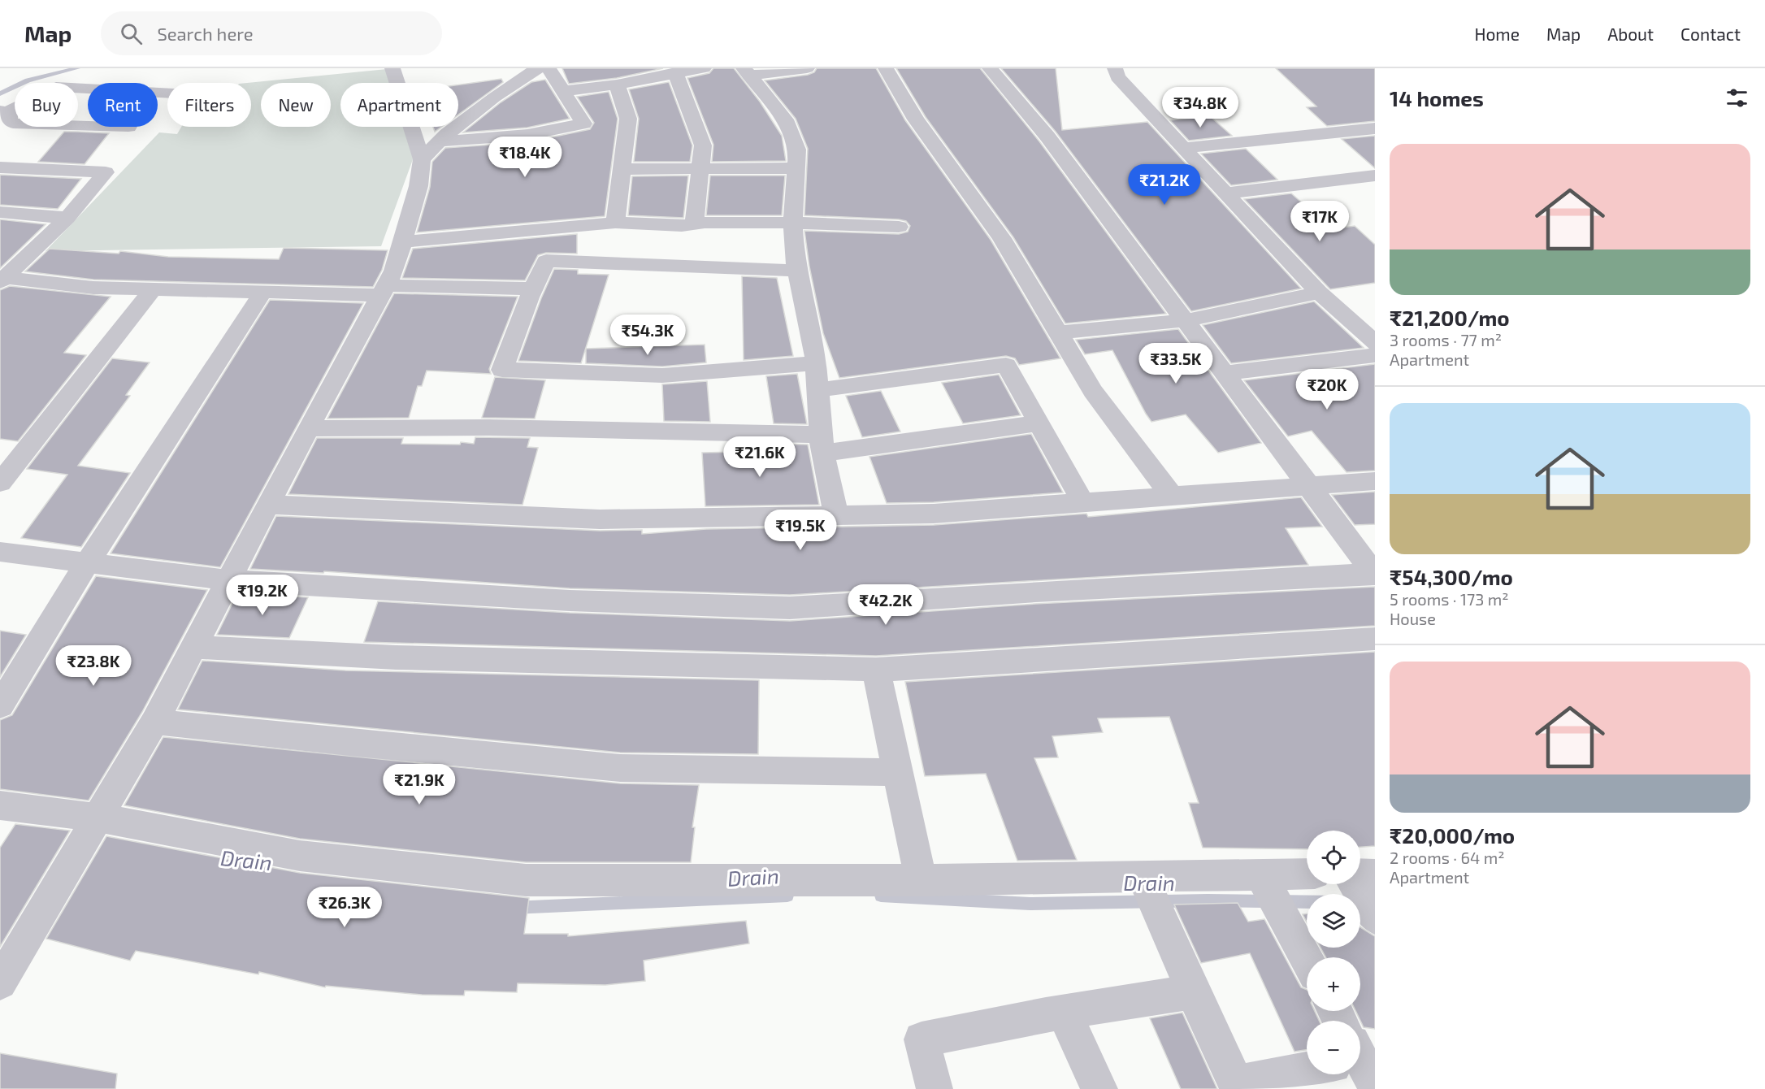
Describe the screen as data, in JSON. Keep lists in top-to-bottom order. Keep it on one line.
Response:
{"water":["Drain"],"page":{"header":"Map","search":"Search here","nav":["Home","Map","About","Contact"],"heading":"14 homes","chip":["Buy","Rent","Filters","New","Apartment"],"price":["₹34.8K","₹18.4K","₹21.2K","₹17K","₹54.3K","₹33.5K","₹20K","₹21.6K","₹19.5K","₹19.2K","₹42.2K","₹23.8K","₹21.9K","₹26.3K"],"list":[{"name":"₹21,200/mo","note":"3 rooms · 77 m² · Apartment"},{"name":"₹54,300/mo","note":"5 rooms · 173 m² · House"},{"name":"₹20,000/mo","note":"2 rooms · 64 m² · Apartment"}],"map_buttons":["+","−"]}}
